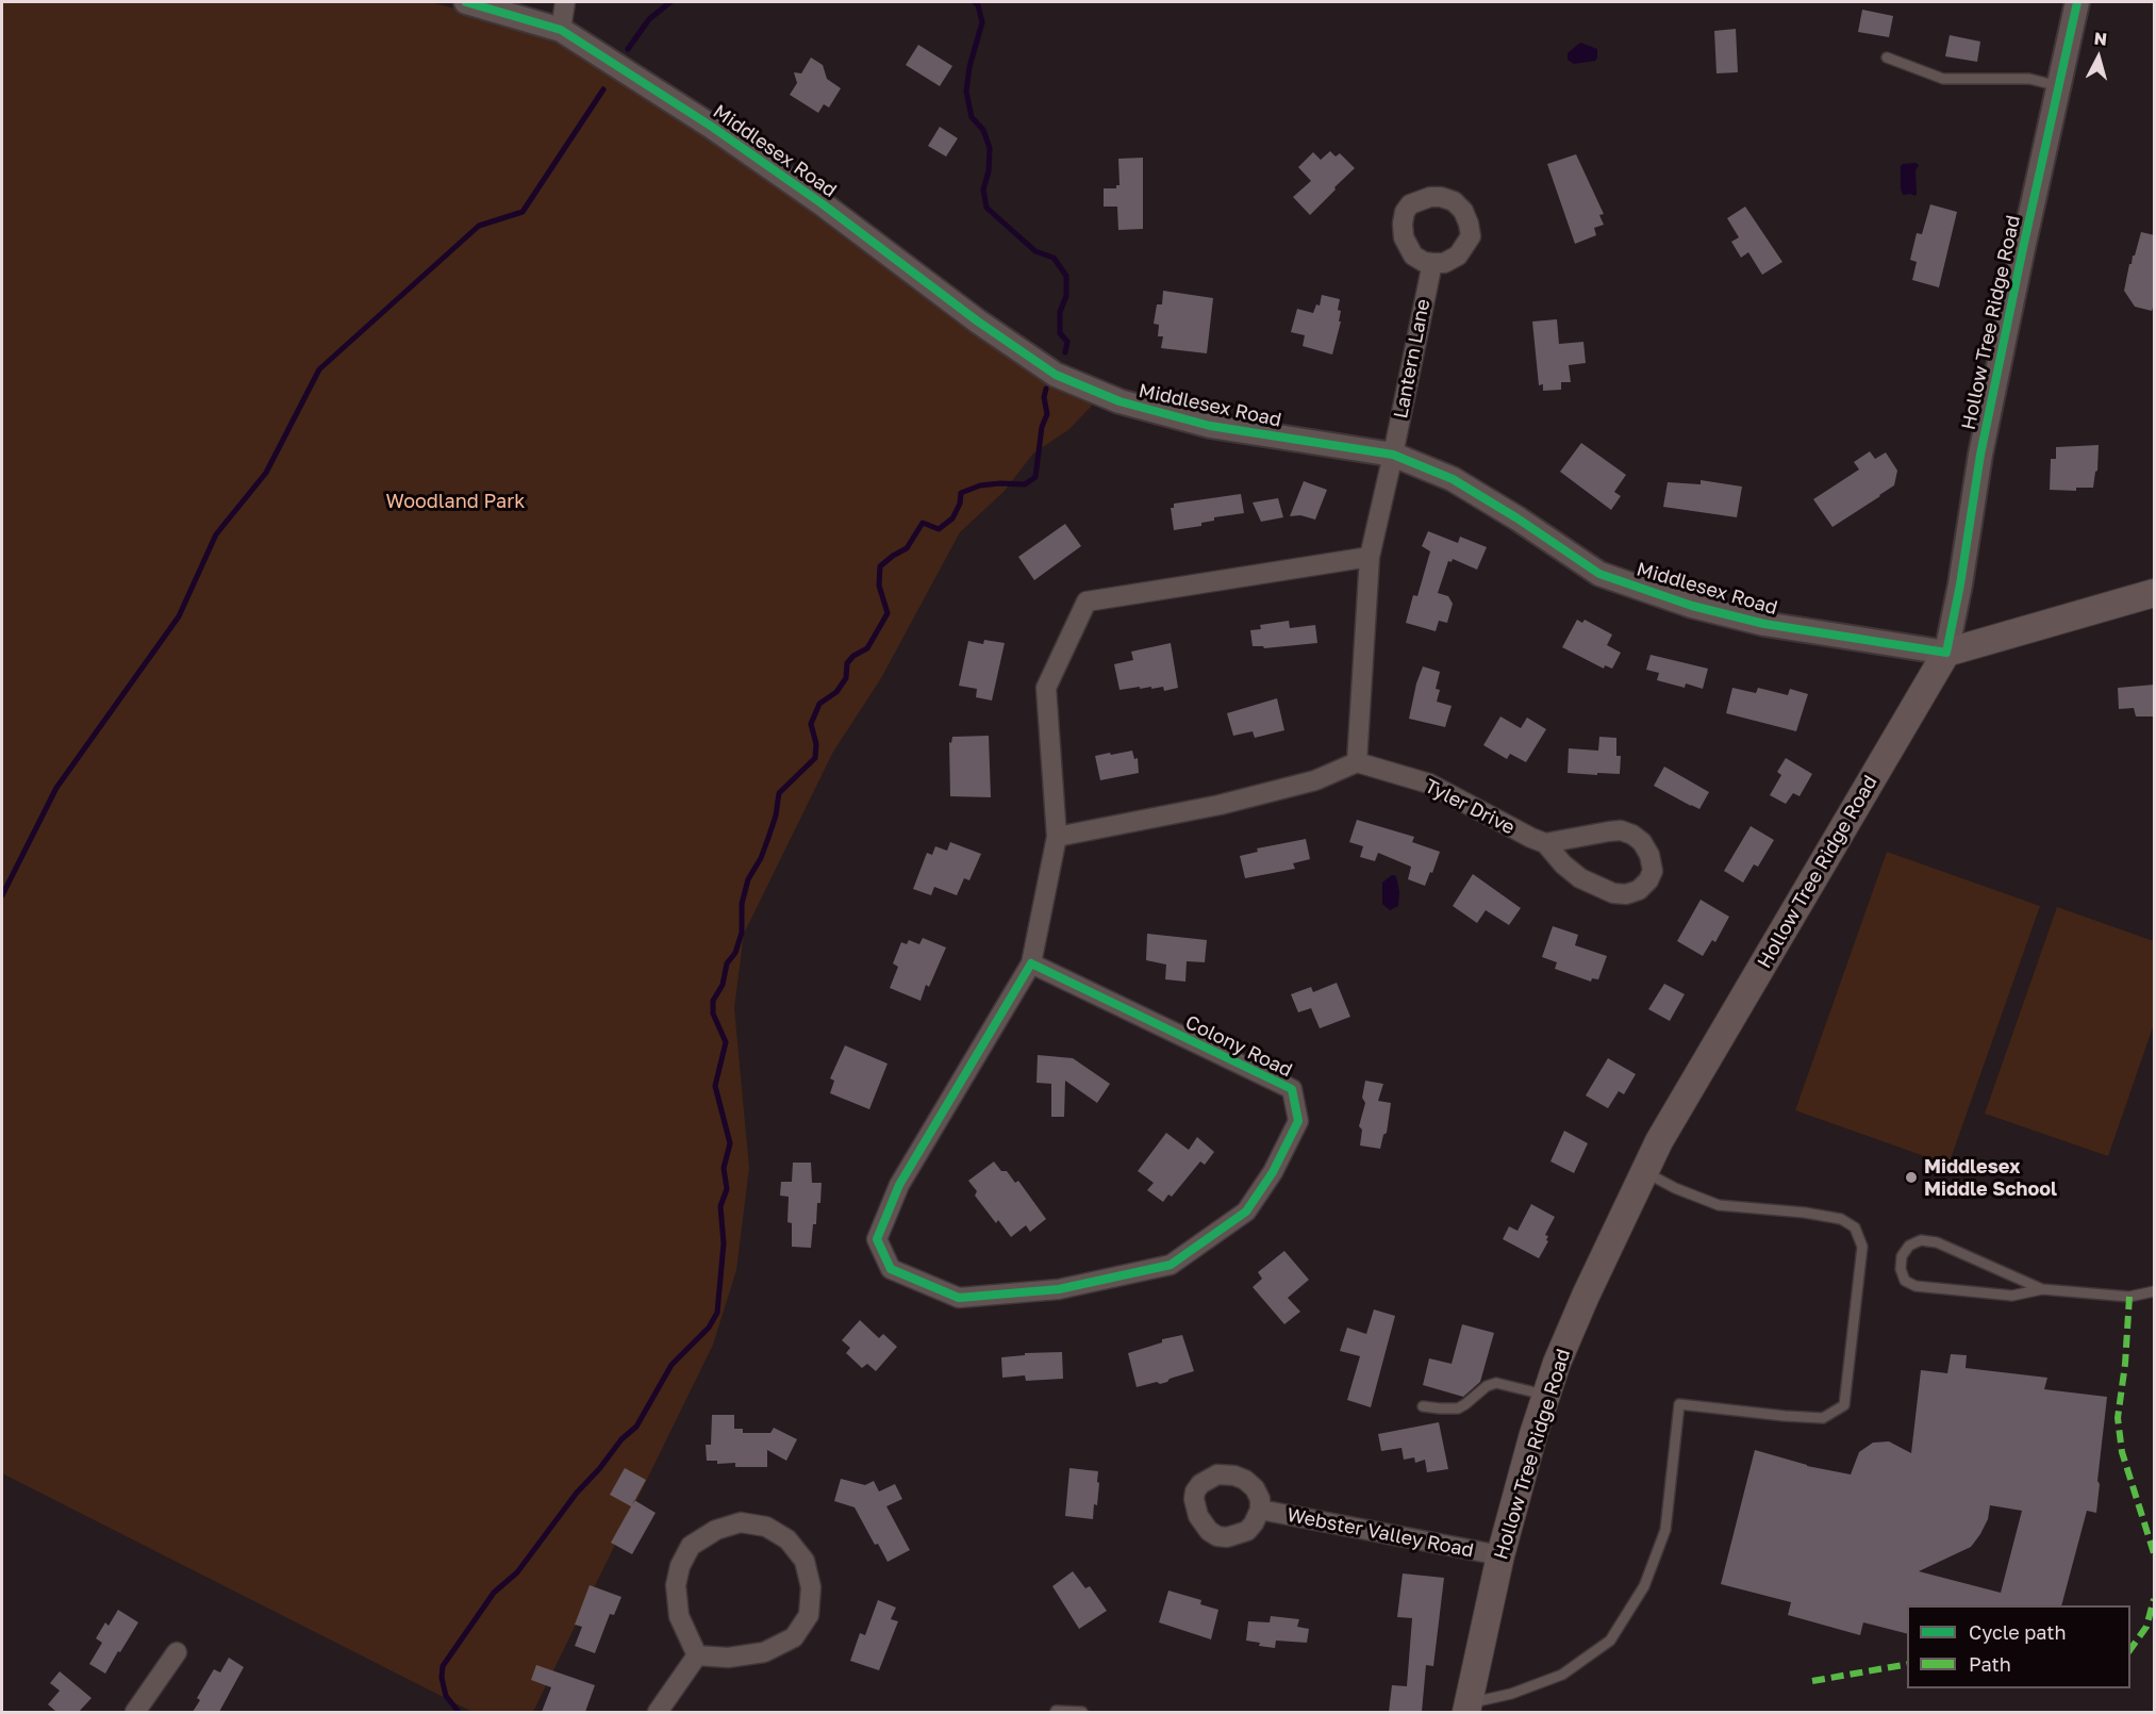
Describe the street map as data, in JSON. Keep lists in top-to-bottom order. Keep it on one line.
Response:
{"streets":{"main road":["Middlesex Road","Hollow Tree Ridge Road"],"street":["Lantern Lane","Tyler Drive","Colony Road","Webster Valley Road"]},"crossings":[["Middlesex Road","Hollow Tree Ridge Road"],["Middlesex Road","Lantern Lane"],["Hollow Tree Ridge Road","Webster Valley Road"]],"parks":["Woodland Park"],"places":["Middlesex Middle School"],"legend":["Cycle path","Path"],"north":"top"}
